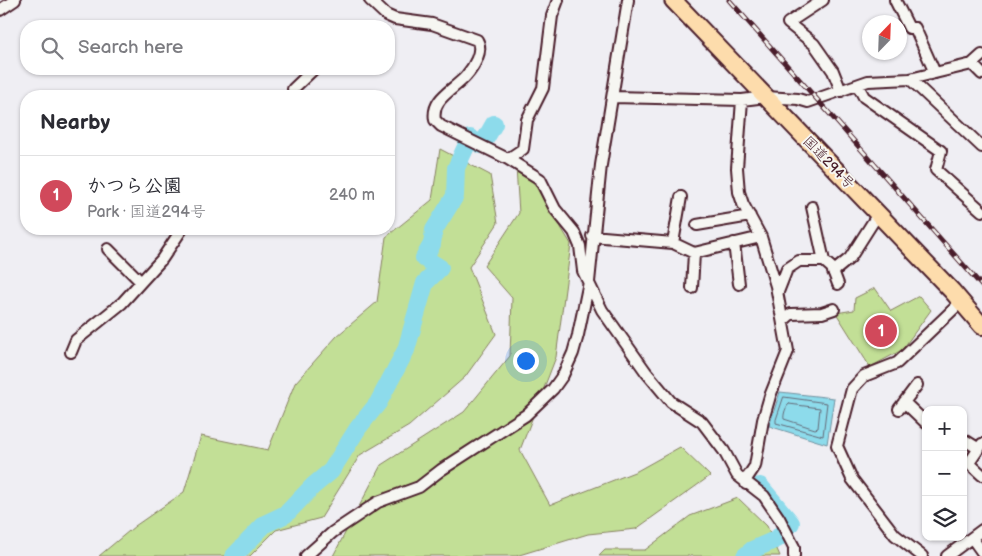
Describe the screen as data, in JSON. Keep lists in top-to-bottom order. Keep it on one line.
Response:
{"streets":{"highway":["国道294号"]},"north":"top right","page":{"search":"Search here","heading":"Nearby","list":[{"mark":"1","name":"かつら公園","note":"Park · 国道294号","value":"240 m"}],"pins":"1","map_buttons":["+","−"]}}
